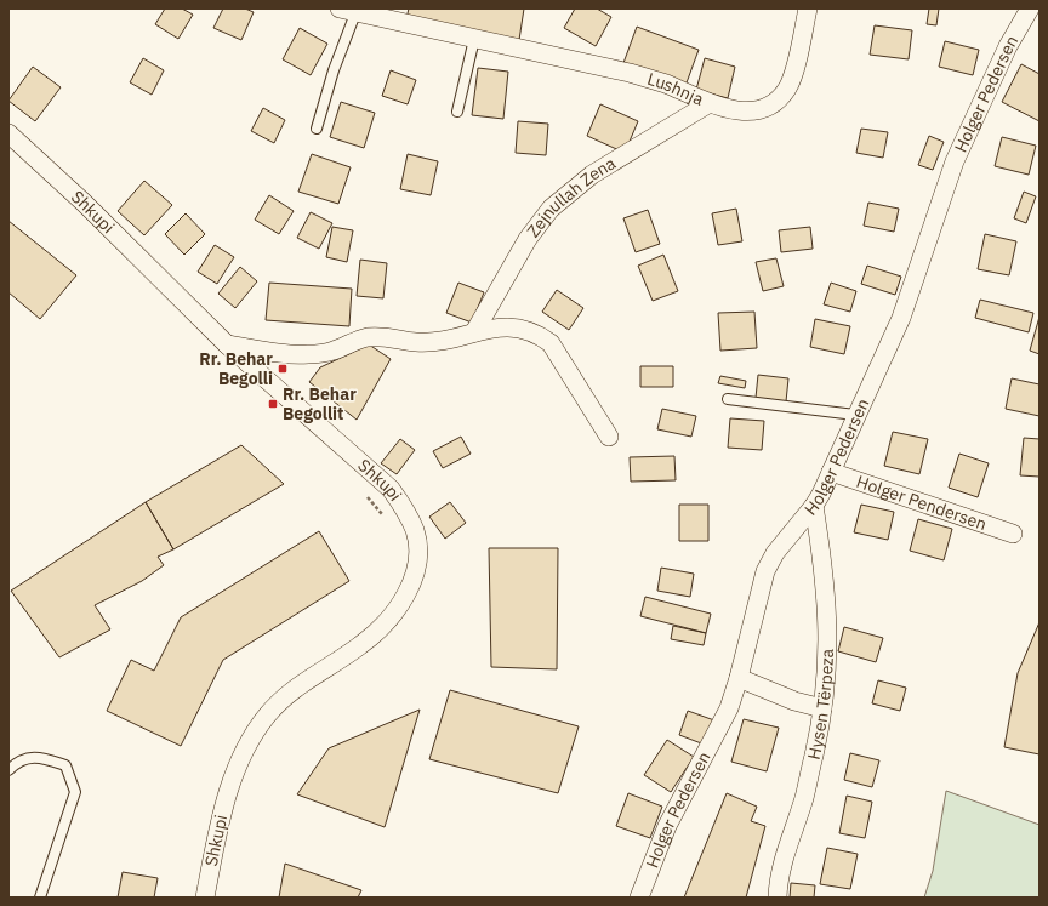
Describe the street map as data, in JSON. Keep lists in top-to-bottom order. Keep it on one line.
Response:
{"streets":{"street":["Lushnja","Holger Pedersen","Zejnullah Zena","Shkupi","Holger Pendersen","Hysen Tërpeza"]},"crossings":[["Lushnja","Zejnullah Zena"],["Holger Pedersen","Holger Pendersen"],["Holger Pedersen","Hysen Tërpeza"]],"places":{"transit":["Rr. Behar Begolli","Rr. Behar Begollit"]}}
